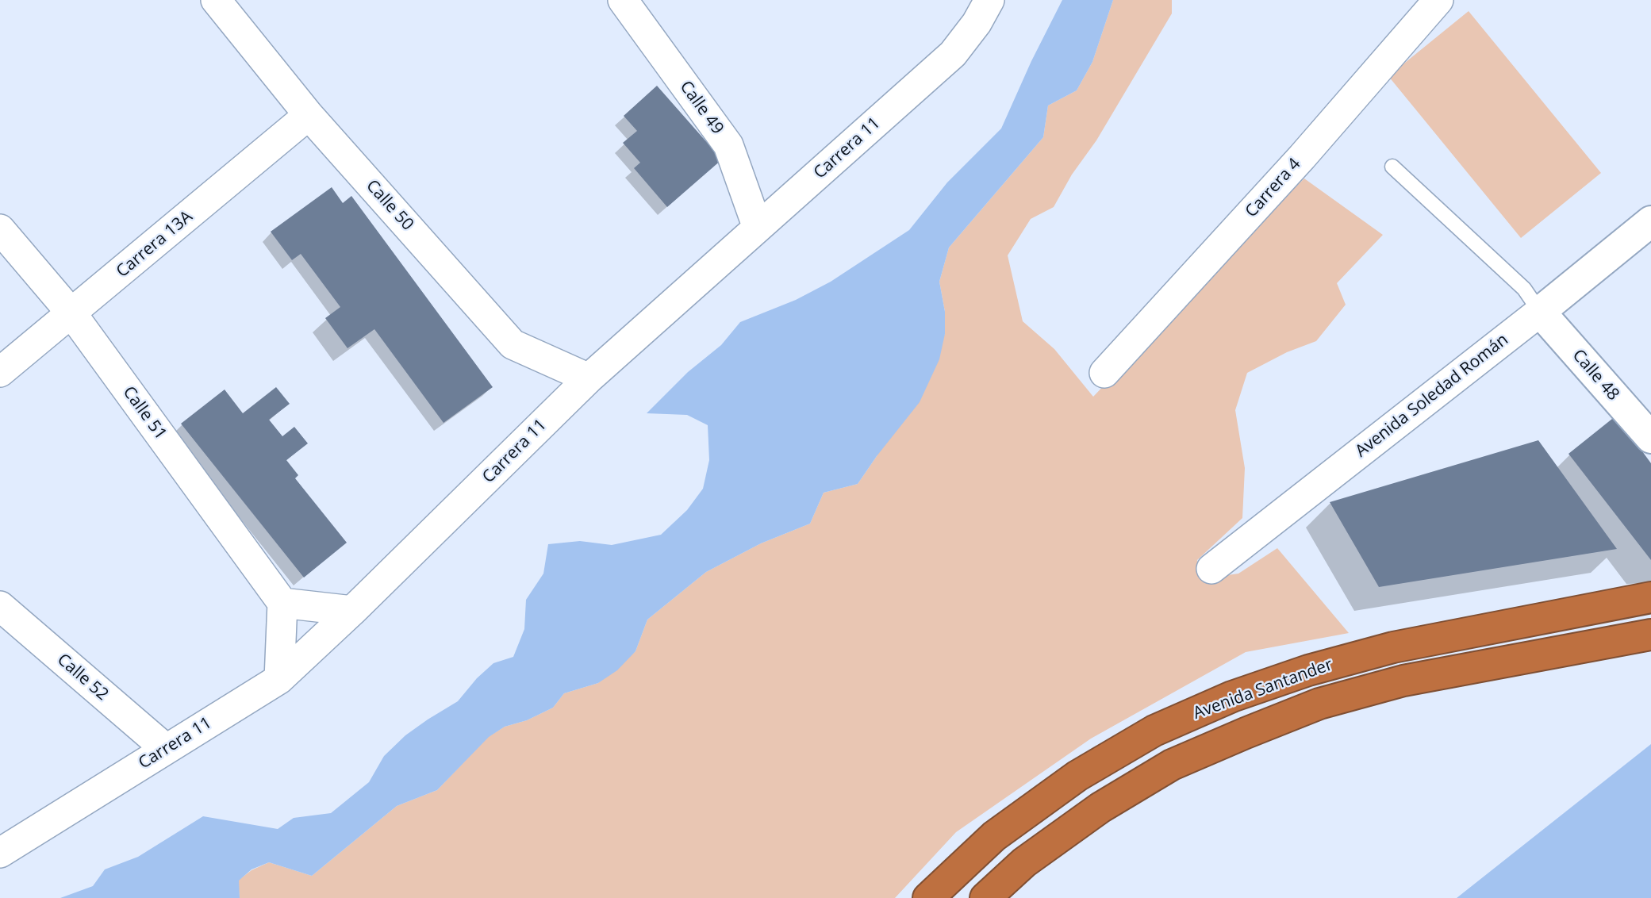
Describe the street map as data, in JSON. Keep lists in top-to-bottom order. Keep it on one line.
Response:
{"streets":{"highway":["Avenida Santander"],"street":["Calle 49","Carrera 11","Carrera 4","Calle 50","Carrera 13A","Calle 48","Avenida Soledad Román","Calle 51","Calle 52"]},"crossings":[["Calle 49","Carrera 11"],["Carrera 11","Calle 50"],["Carrera 11","Calle 52"],["Calle 50","Carrera 13A"],["Carrera 13A","Calle 51"],["Calle 48","Avenida Soledad Román"]]}
